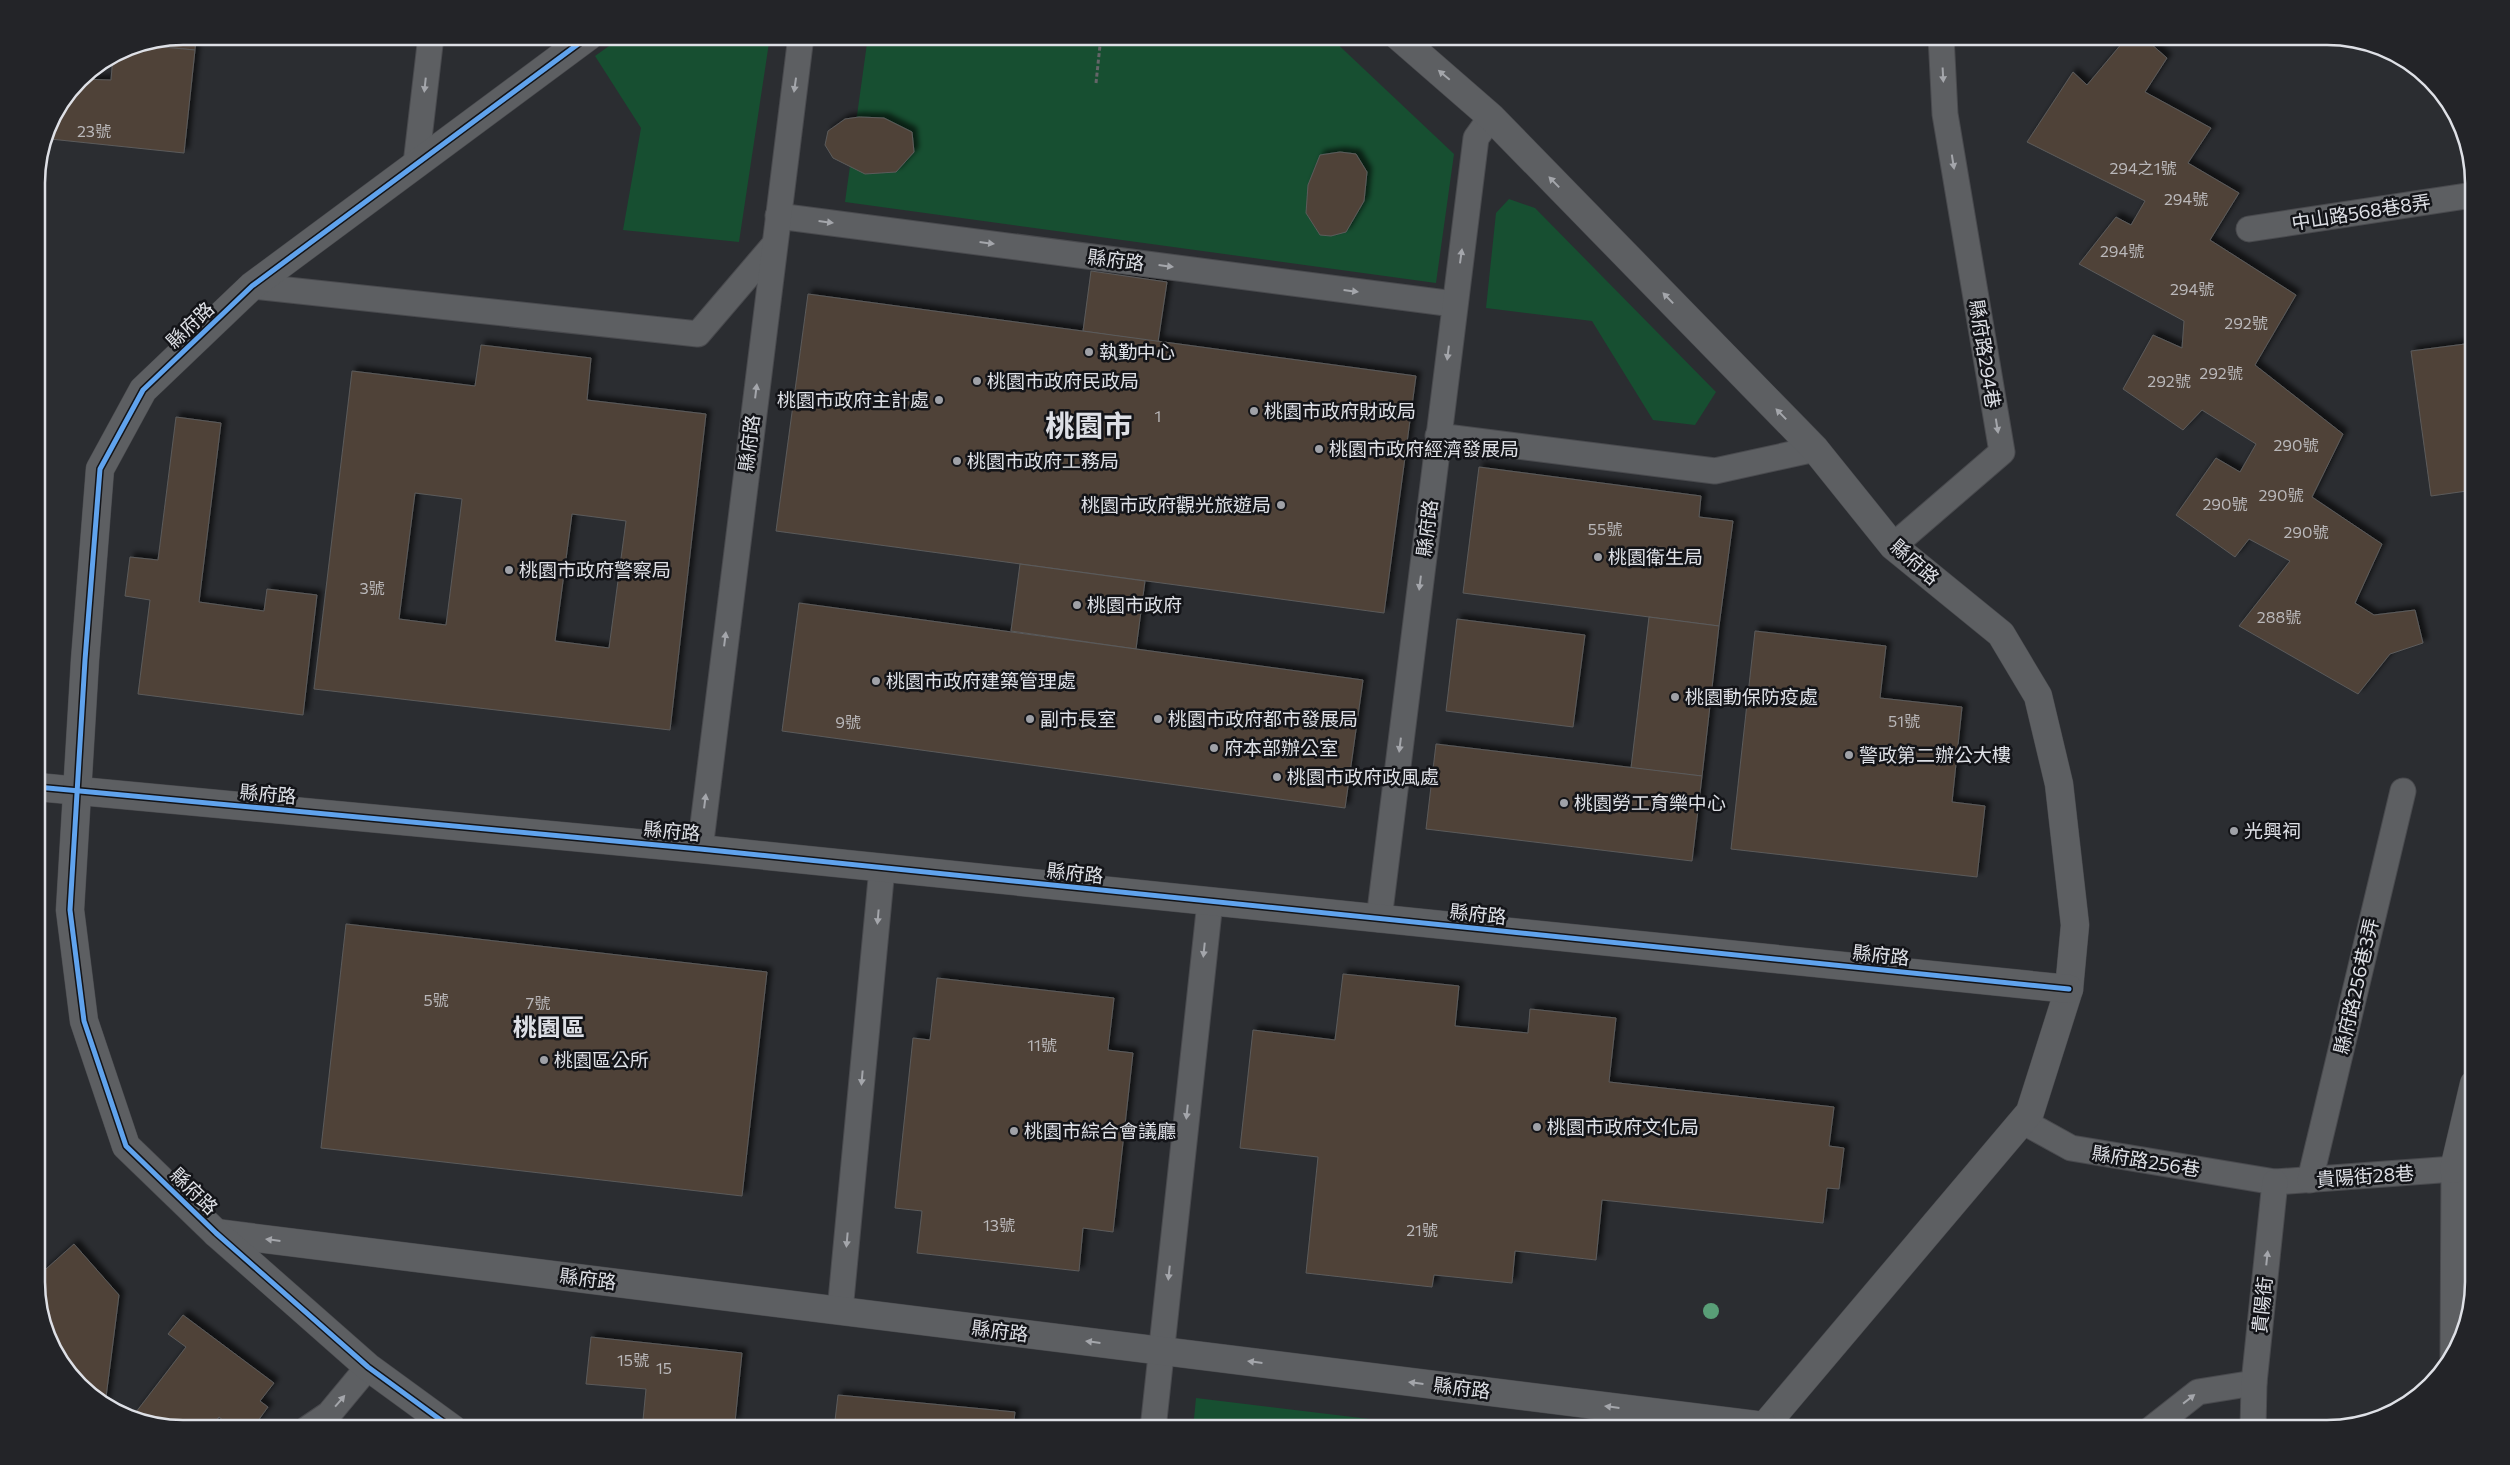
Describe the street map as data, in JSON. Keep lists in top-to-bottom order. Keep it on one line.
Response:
{"streets":{"street":["縣府路"],"lane":["中山路568巷8弄","縣府路294巷","縣府路256巷3弄","縣府路256巷","貴陽街28巷","貴陽街"]},"crossings":[["縣府路","縣府路294巷"],["縣府路","縣府路256巷"],["縣府路256巷3弄","貴陽街28巷"],["縣府路256巷","貴陽街28巷"],["縣府路256巷","貴陽街"],["貴陽街28巷","貴陽街"]],"one_way":["縣府路294巷"],"districts":["桃園市","桃園區"],"places":["執勤中心","桃園市政府民政局","桃園市政府主計處","桃園市政府財政局","桃園市政府經濟發展局","桃園市政府工務局","桃園市政府觀光旅遊局","桃園衛生局","桃園市政府警察局","桃園市政府","桃園市政府建築管理處","桃園動保防疫處","副市長室","桃園市政府都市發展局","府本部辦公室","警政第二辦公大樓","桃園市政府政風處","桃園勞工育樂中心","光興祠","桃園區公所","桃園市政府文化局","桃園市綜合會議廳"],"house_numbers":["23號","294之1號","294號","294號","294號","292號","292號","292號","1","290號","290號","290號","55號","290號","3號","288號","51號","9號","5號","7號","11號","13號","21號","15號","15"]}
